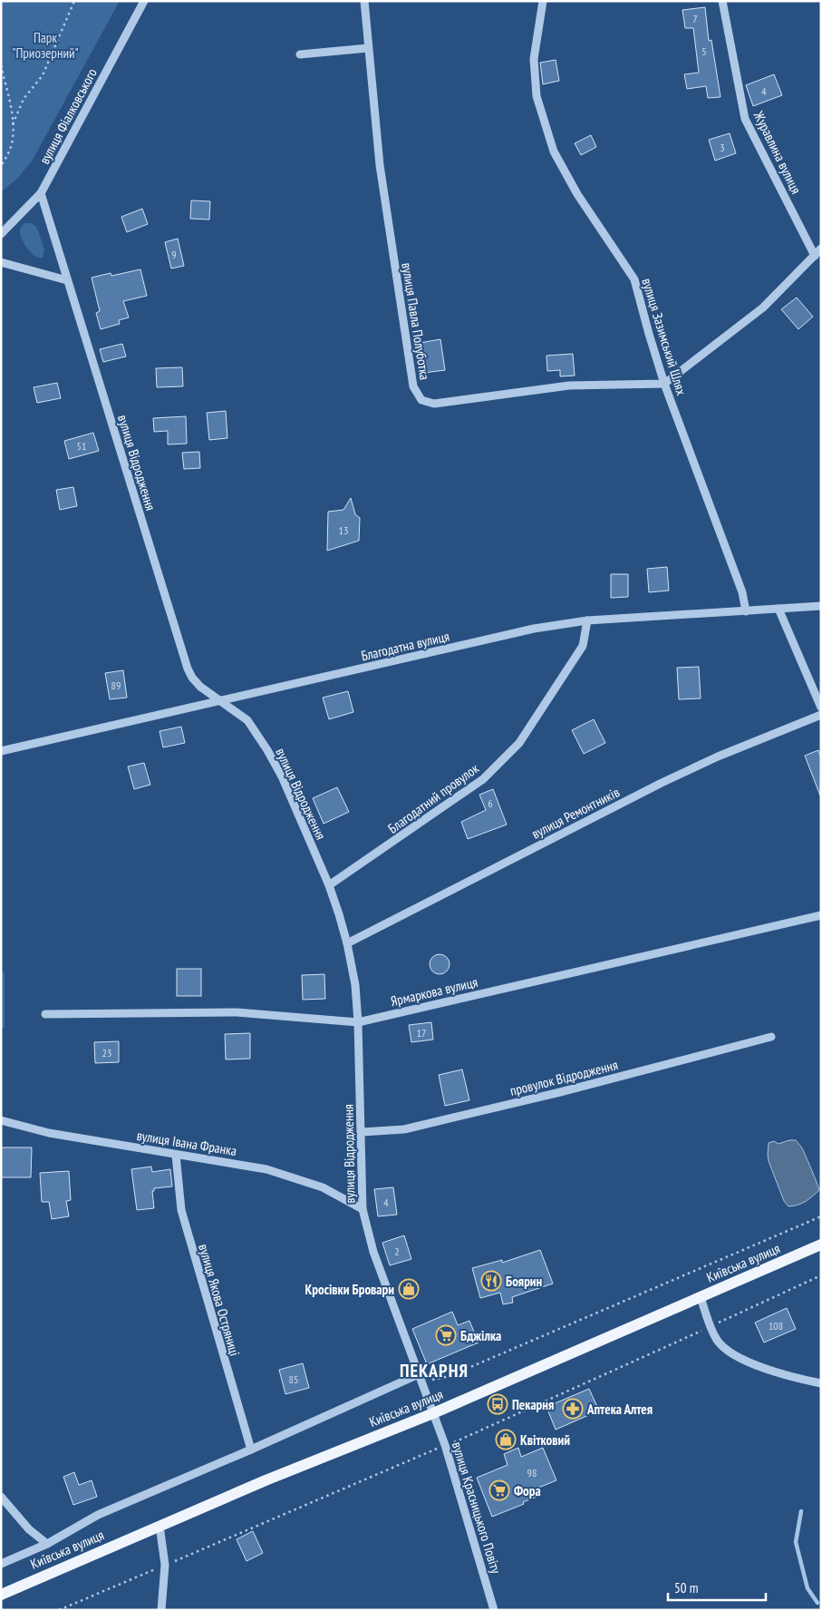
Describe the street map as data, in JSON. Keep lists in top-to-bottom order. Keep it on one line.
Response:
{"streets":{"main road":["Київська вулиця"],"street":["вулиця Фіалковського","Журавлина вулиця","вулиця Павла Полуботка","вулиця Зазимський Шлях","вулиця Відродження","Благодатна вулиця","Благодатний провулок","вулиця Ремонтників","Ярмаркова вулиця","провулок Відродження","вулиця Івана Франка","вулиця Якова Остряниці","вулиця Красницького Повіту"]},"crossings":[["вулиця Фіалковського","вулиця Відродження"],["вулиця Павла Полуботка","вулиця Зазимський Шлях"],["вулиця Зазимський Шлях","Благодатна вулиця"],["вулиця Відродження","Благодатна вулиця"],["вулиця Відродження","Благодатний провулок"],["вулиця Відродження","вулиця Ремонтників"],["вулиця Відродження","Ярмаркова вулиця"],["вулиця Відродження","провулок Відродження"],["вулиця Відродження","вулиця Івана Франка"],["вулиця Відродження","Київська вулиця"],["вулиця Відродження","вулиця Красницького Повіту"],["Благодатна вулиця","Благодатний провулок"],["вулиця Івана Франка","вулиця Якова Остряниці"],["Київська вулиця","вулиця Красницького Повіту"]],"districts":["ПЕКАРНЯ"],"parks":["Парк \"Приозерний\""],"places":{"restaurant":["Боярин"],"shop":["Кросівки Бровари","Квітковий"],"supermarket":["Бджілка","Фора"],"bus stop":["Пекарня"],"pharmacy":["Аптека Алтея"]},"house_numbers":["7","5","4","3","9","51","13","89","6","17","23","4","2","108","85","98"],"scale_bar":"50 m"}
